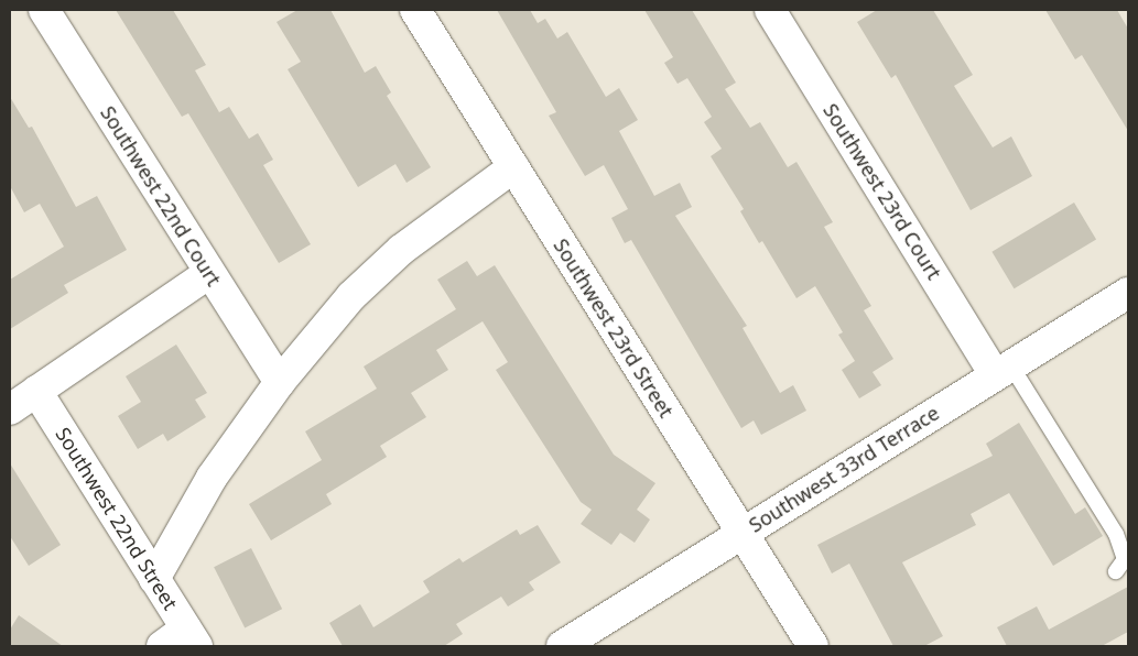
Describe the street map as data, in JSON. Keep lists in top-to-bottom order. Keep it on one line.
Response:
{"streets":{"street":["Southwest 23rd Court","Southwest 22nd Court","Southwest 23rd Street","Southwest 33rd Terrace","Southwest 22nd Street"]},"crossings":[["Southwest 23rd Court","Southwest 33rd Terrace"],["Southwest 23rd Street","Southwest 33rd Terrace"]]}
